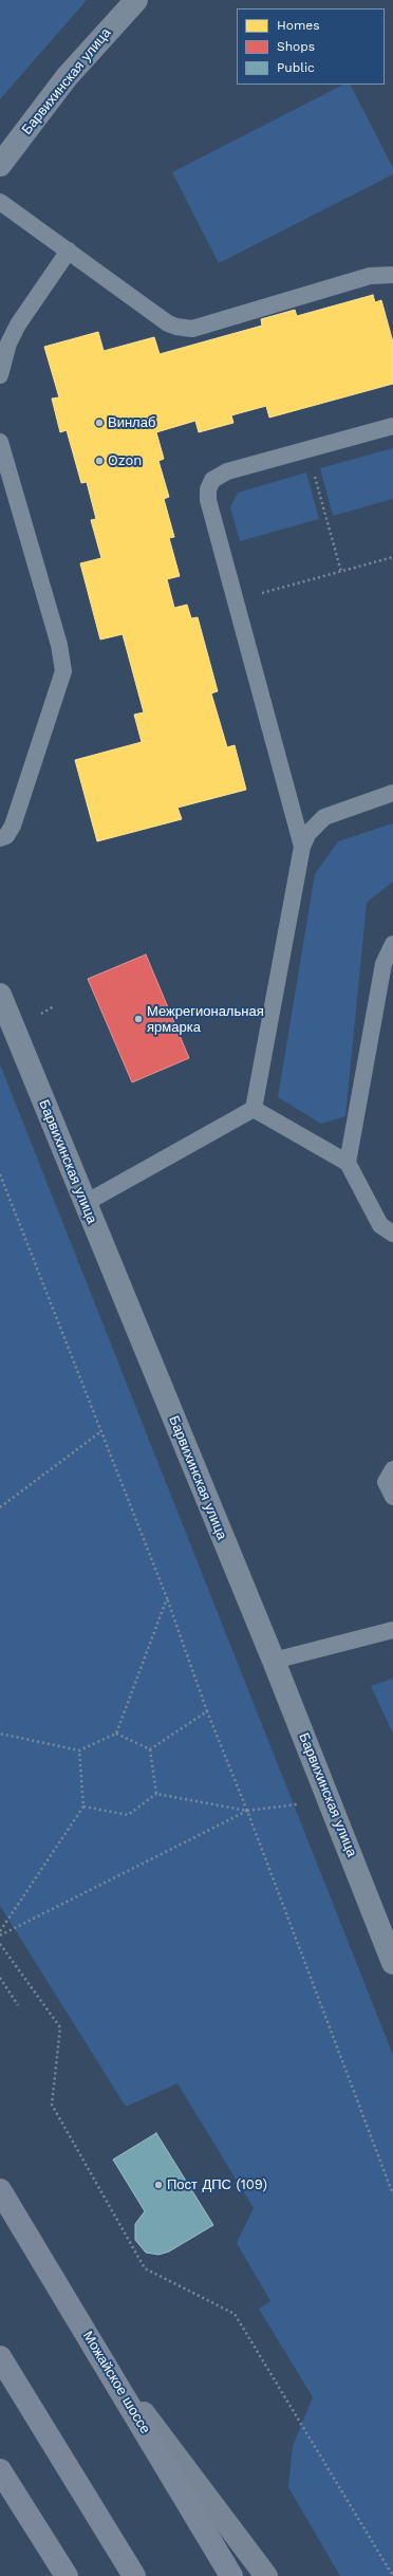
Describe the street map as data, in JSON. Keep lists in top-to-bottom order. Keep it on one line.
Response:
{"streets":{"main road":["Можайское шоссе"],"street":["Барвихинская улица"]},"places":["Винлаб","Ozon","Межрегиональная ярмарка","Пост ДПС (109)"],"legend":["Homes","Shops","Public"]}
